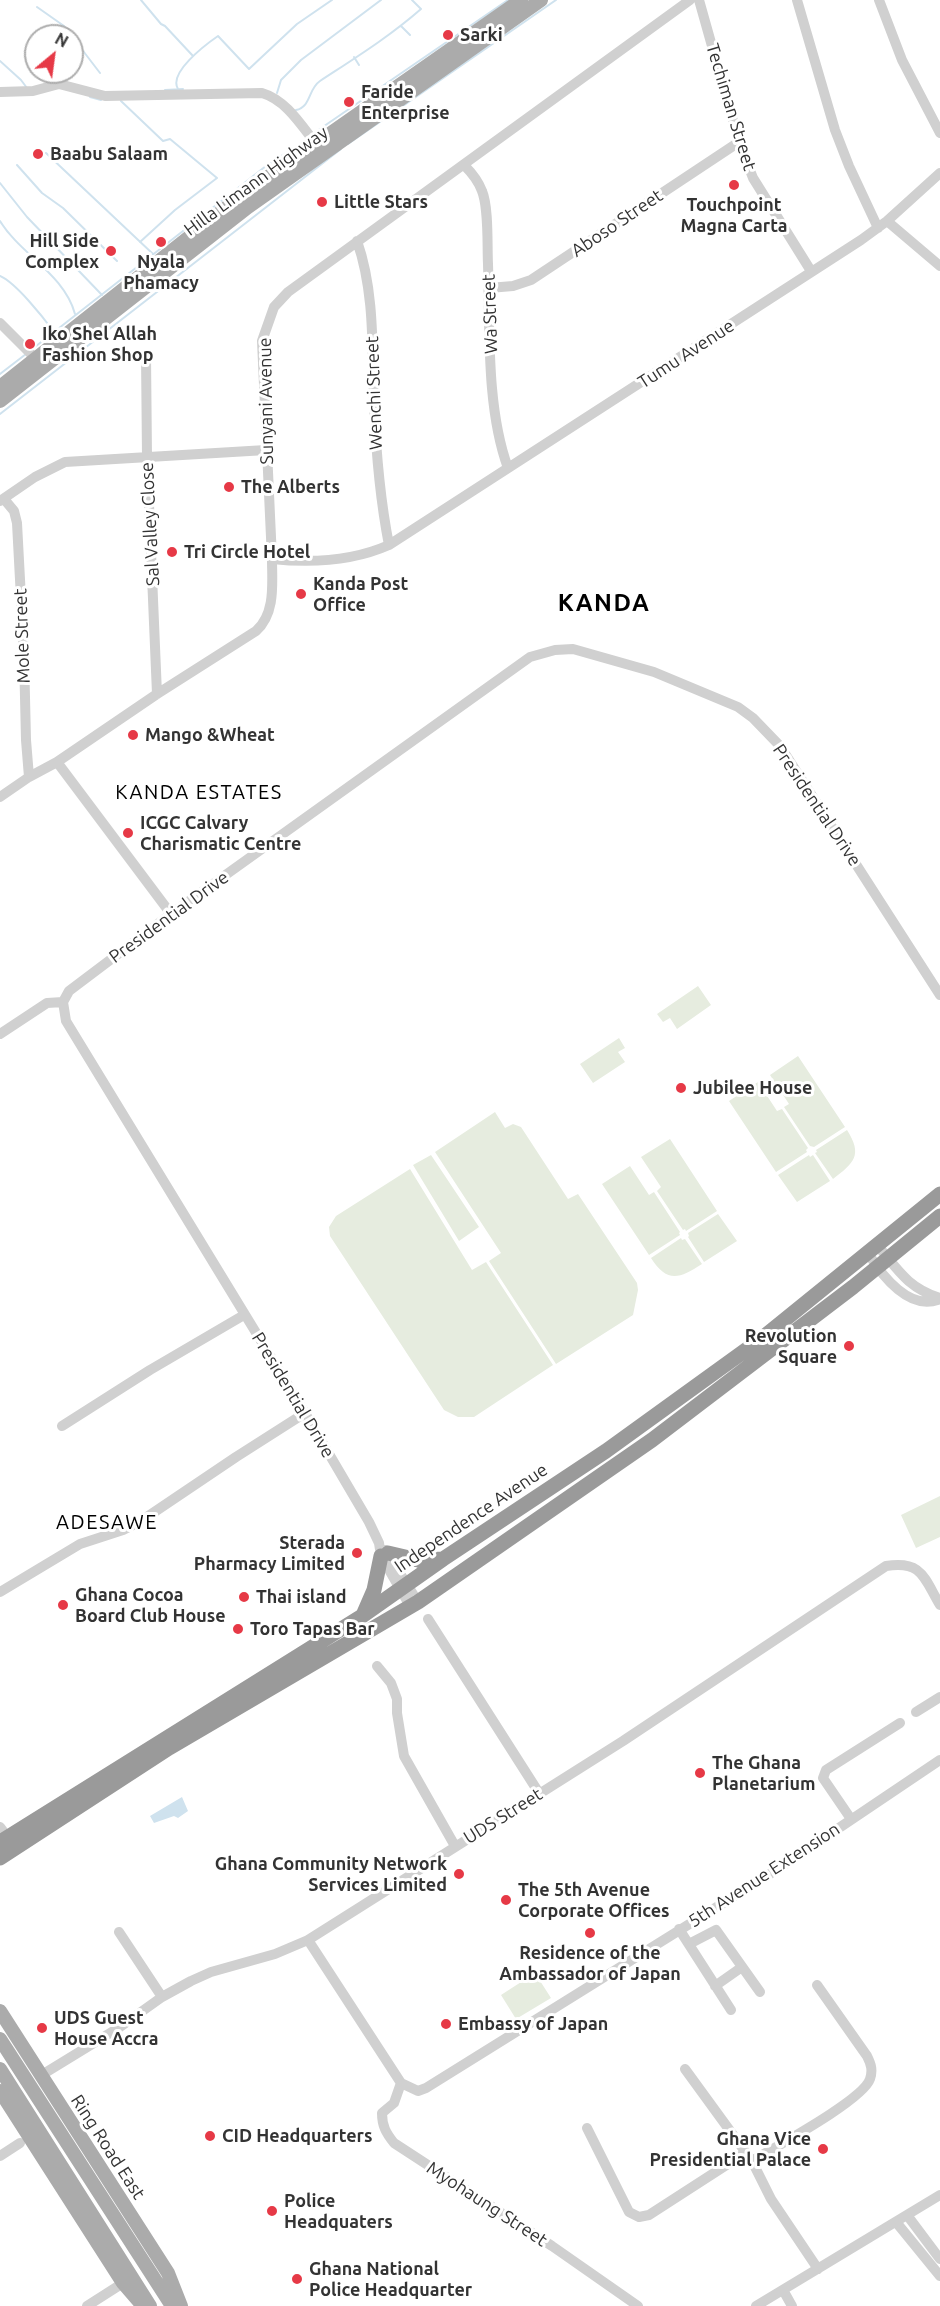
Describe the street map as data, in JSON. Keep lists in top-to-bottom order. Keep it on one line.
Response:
{"streets":{"highway":["Independence Avenue"],"main road":["Hilla Limann Highway","Ring Road East"],"street":["Techiman Street","Aboso Street","Wa Street","Tumu Avenue","Wenchi Street","Sunyani Avenue","Sal Valley Close","Mole Street","Presidential Drive","UDS Street","5th Avenue Extension","Myohaung Street"]},"crossings":[["Techiman Street","Aboso Street"],["Techiman Street","Tumu Avenue"],["Aboso Street","Wa Street"],["Wa Street","Tumu Avenue"],["Wa Street","Sunyani Avenue"],["Tumu Avenue","Wenchi Street"],["Tumu Avenue","Sunyani Avenue"],["Wenchi Street","Sunyani Avenue"],["Sunyani Avenue","Sal Valley Close"],["Sunyani Avenue","Mole Street"],["Presidential Drive","Independence Avenue"],["UDS Street","Ring Road East"],["5th Avenue Extension","Myohaung Street"]],"districts":["KANDA","KANDA ESTATES","ADESAWE"],"places":["Sarki","Faride Enterprise","Baabu Salaam","Touchpoint Magna Carta","Little Stars","Nyala Phamacy","Hill Side Complex","Iko Shel Allah Fashion Shop","The Alberts","Tri Circle Hotel","Kanda Post Office","Mango &Wheat","ICGC Calvary Charismatic Centre","Jubilee House","Revolution Square","Sterada Pharmacy Limited","Thai island","Ghana Cocoa Board Club House","Toro Tapas Bar","The Ghana Planetarium","Ghana Community Network Services Limited","The 5th Avenue Corporate Offices","Residence of the Ambassador of Japan","Embassy of Japan","UDS Guest House Accra","CID Headquarters","Ghana Vice Presidential Palace","Police Headquaters","Ghana National Police Headquarter"],"north":"top right"}
